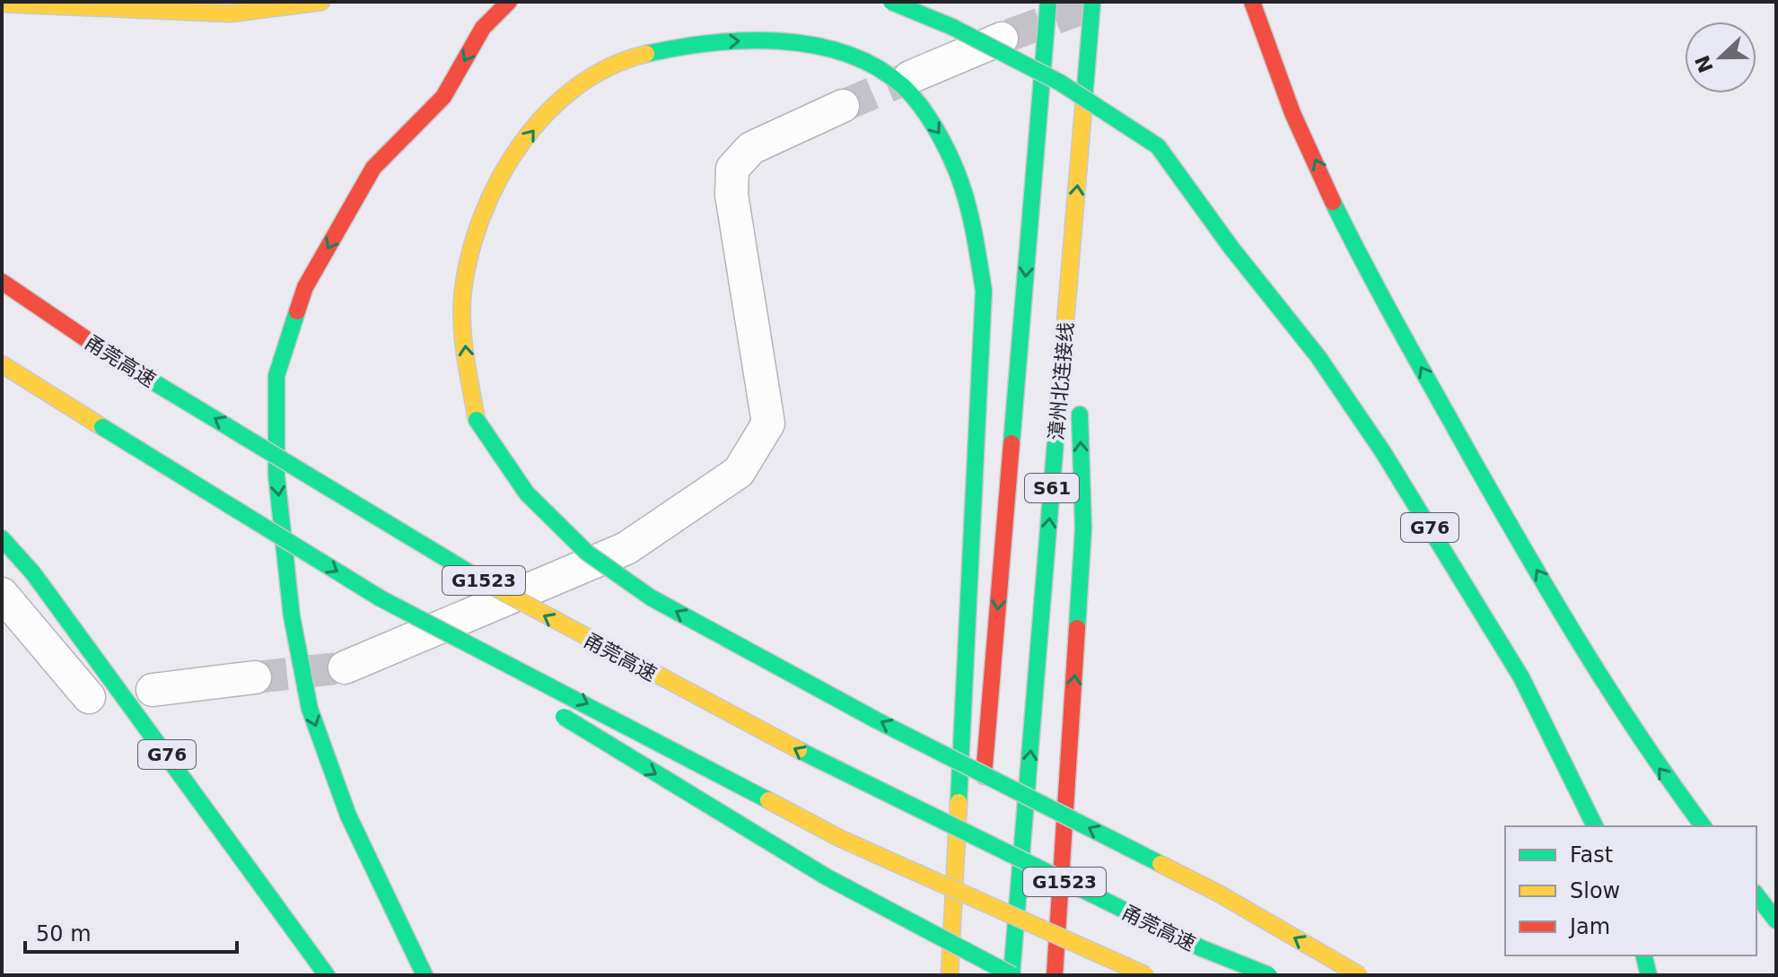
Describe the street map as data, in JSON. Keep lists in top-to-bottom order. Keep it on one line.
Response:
{"streets":{"highway":["甬莞高速","漳州北连接线","S61","G76","G1523"]},"legend":["Fast","Slow","Jam"],"scale_bar":"50 m","north":"left"}
